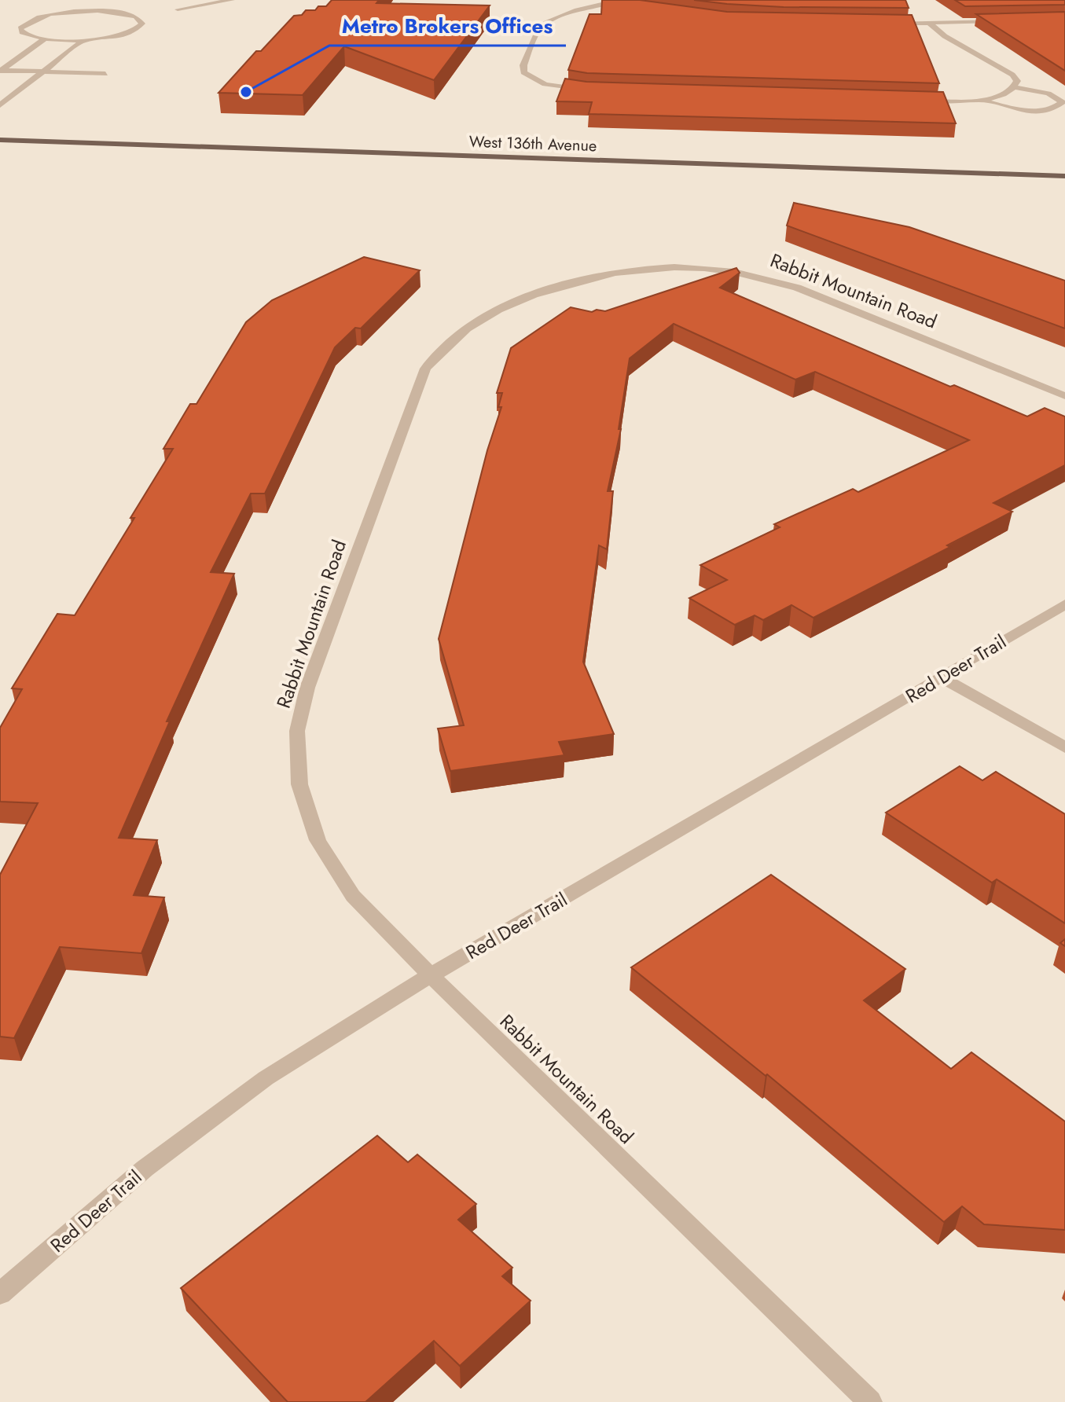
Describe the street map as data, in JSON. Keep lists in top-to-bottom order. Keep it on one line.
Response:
{"streets":{"main road":["West 136th Avenue"],"street":["Rabbit Mountain Road","Red Deer Trail"]},"crossings":[["Rabbit Mountain Road","Red Deer Trail"]],"places":["Metro Brokers Offices"]}
